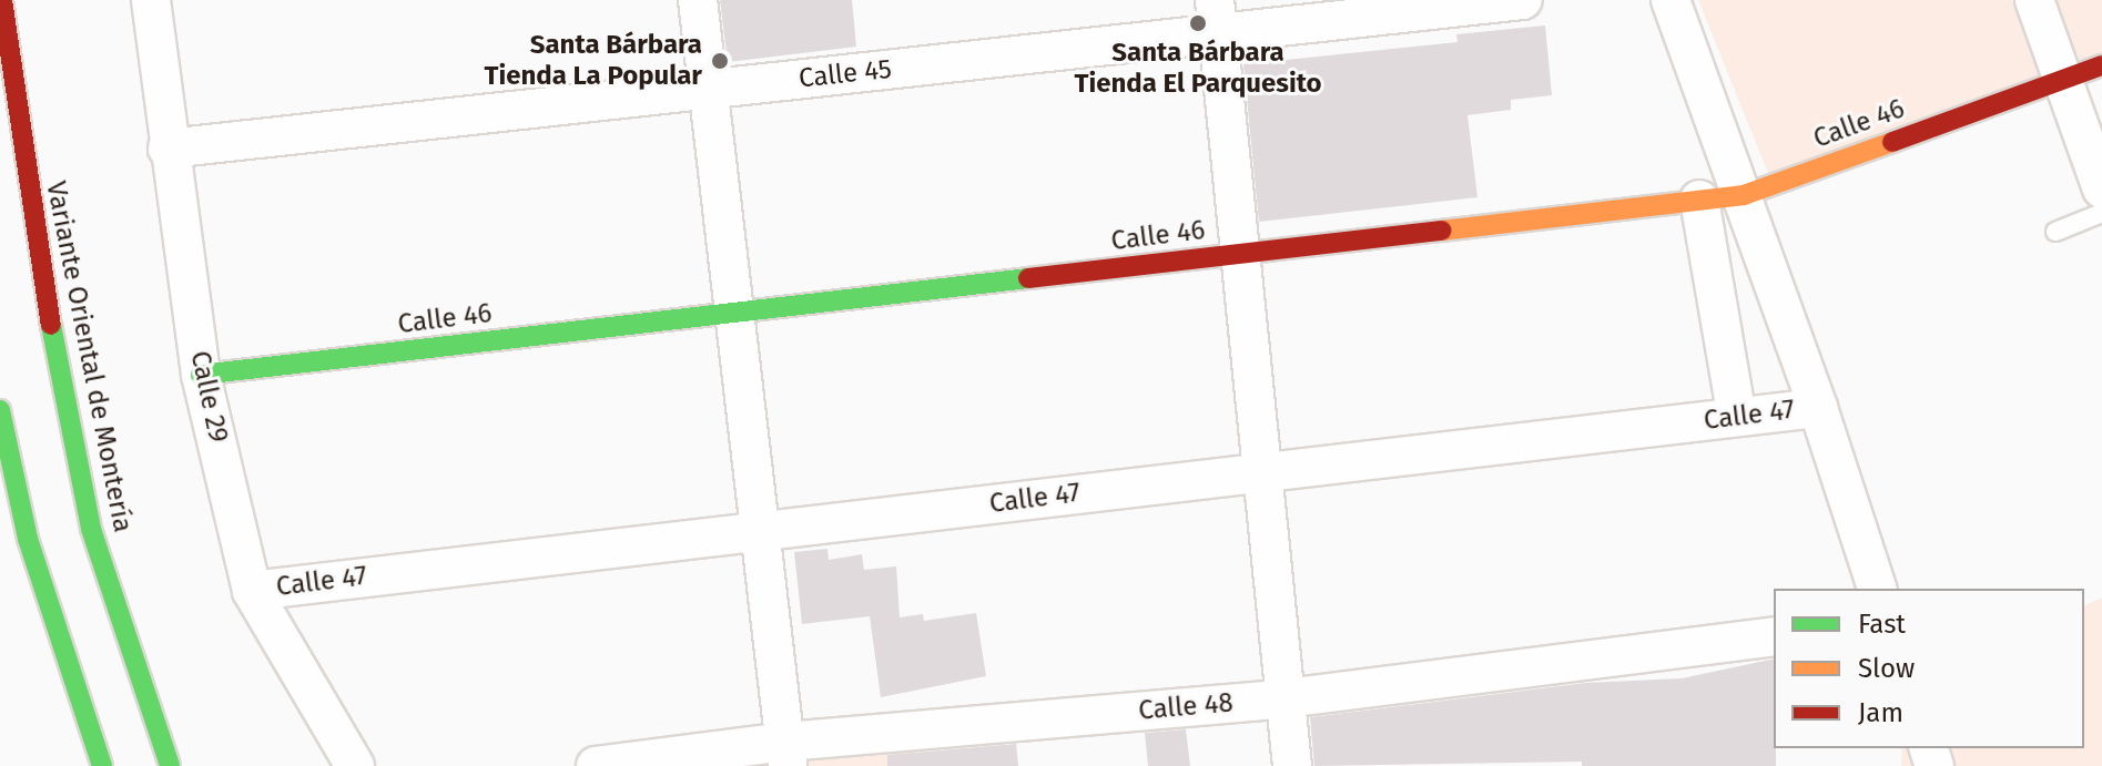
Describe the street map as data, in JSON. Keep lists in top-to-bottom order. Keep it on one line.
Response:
{"streets":{"main road":["Calle 46","Variante Oriental de Montería"],"street":["Calle 45","Calle 29","Calle 47","Calle 48"]},"crossings":[["Calle 45","Calle 29"],["Calle 46","Calle 29"],["Calle 29","Calle 47"]],"places":["Santa Bárbara Tienda El Parquesito","Santa Bárbara Tienda La Popular"],"legend":["Fast","Slow","Jam"]}
